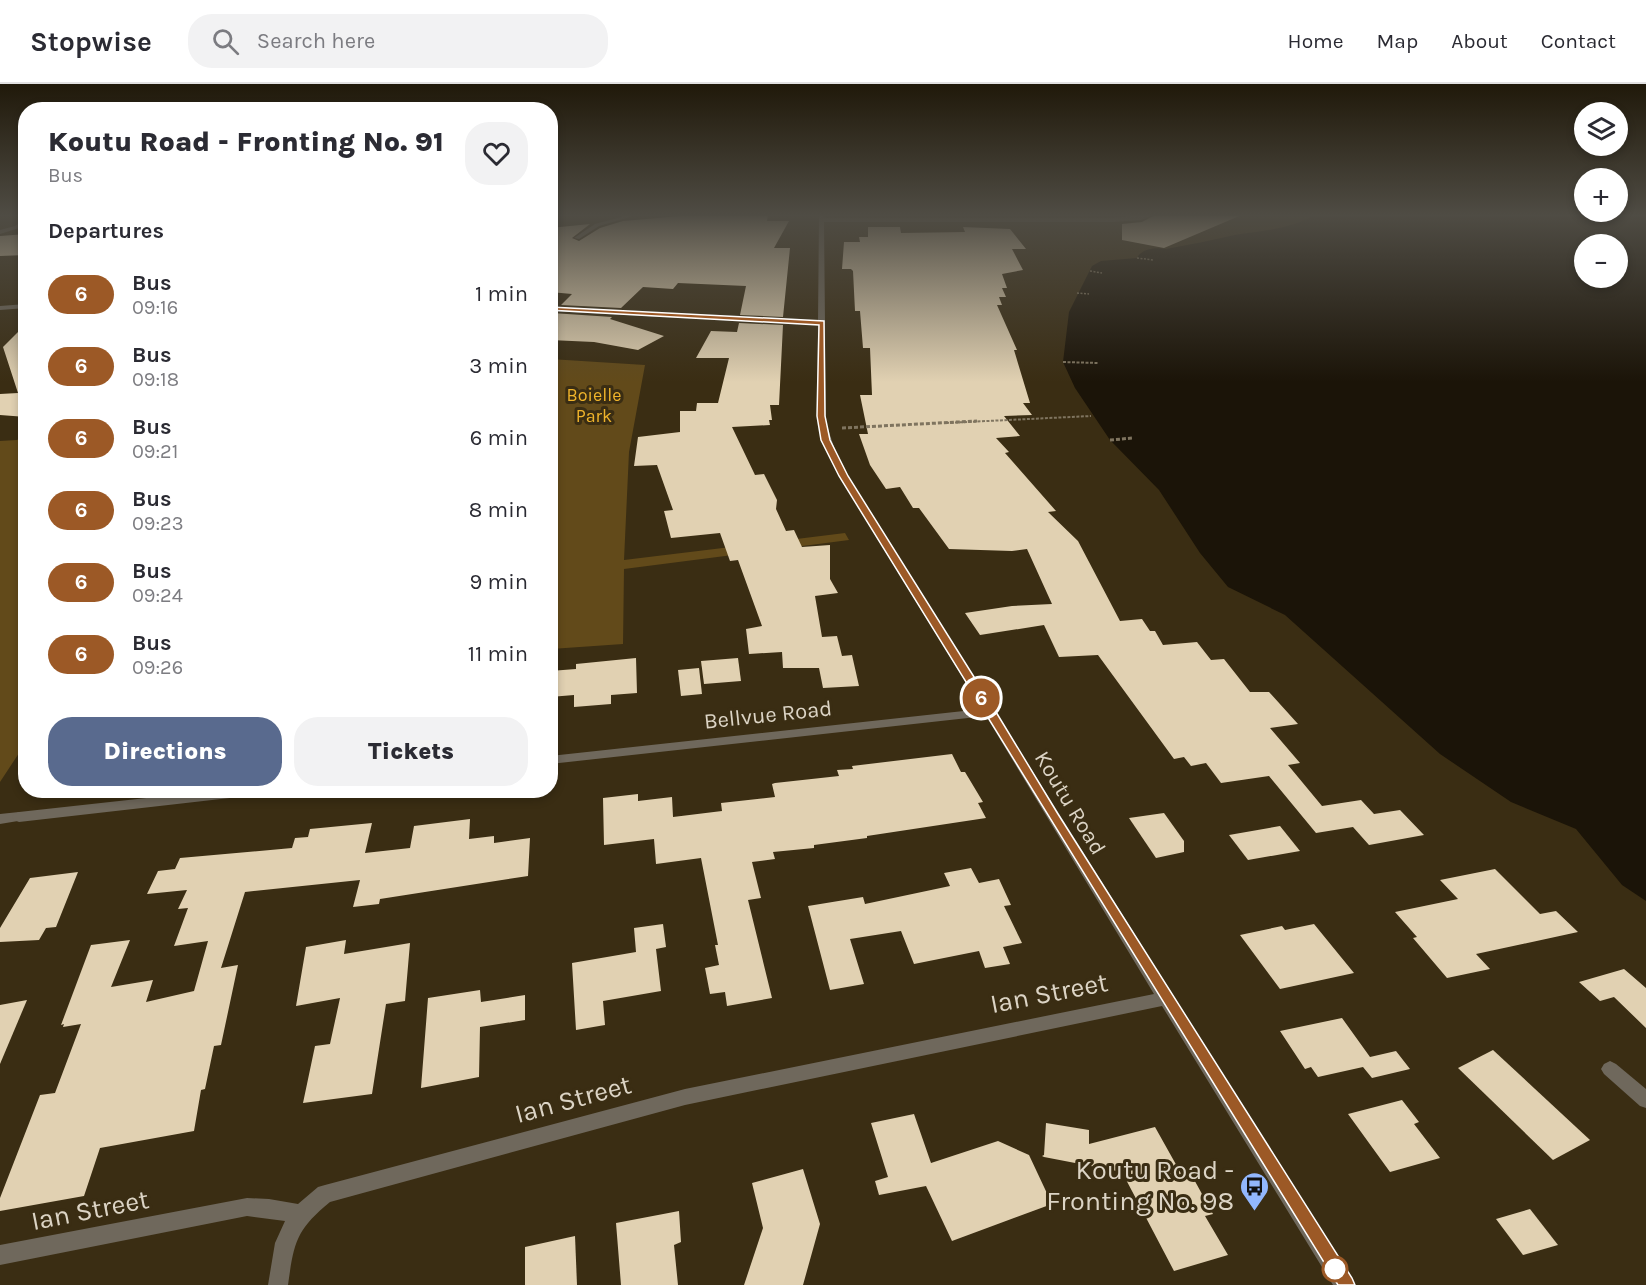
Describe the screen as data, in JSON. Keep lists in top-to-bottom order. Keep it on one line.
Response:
{"streets":{"street":["Bellvue Road","Koutu Road","Ian Street"]},"crossings":[["Bellvue Road","Koutu Road"],["Koutu Road","Ian Street"]],"parks":["Boielle Park"],"places":{"bus stop":["Koutu Road - Fronting No. 98"]},"lines":["bus line 6"],"page":{"header":"Stopwise","search":"Search here","nav":["Home","Map","About","Contact"],"on_map":"6","map_buttons":["+","−"],"heading":[["Koutu Road - Fronting No. 91","Bus"],"Departures"],"list":[{"mark":"6","name":"Bus","note":"09:16","value":"1 min"},{"mark":"6","name":"Bus","note":"09:18","value":"3 min"},{"mark":"6","name":"Bus","note":"09:21","value":"6 min"},{"mark":"6","name":"Bus","note":"09:23","value":"8 min"},{"mark":"6","name":"Bus","note":"09:24","value":"9 min"},{"mark":"6","name":"Bus","note":"09:26","value":"11 min"}],"buttons":["Directions","Tickets"]}}
